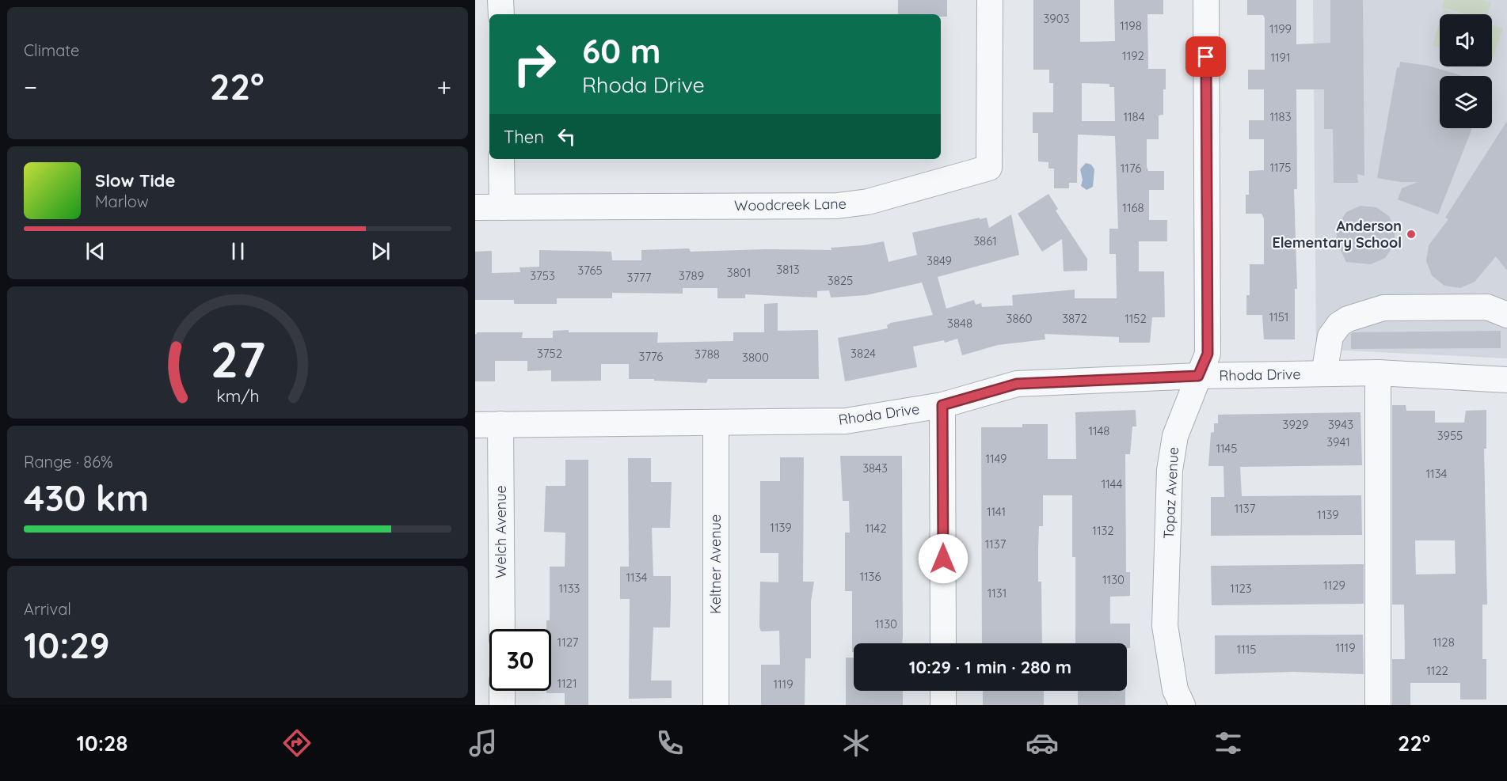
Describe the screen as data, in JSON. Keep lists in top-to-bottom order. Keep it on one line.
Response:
{"streets":{"street":["Woodcreek Lane","Rhoda Drive","Topaz Avenue","Welch Avenue","Keltner Avenue"]},"crossings":[["Rhoda Drive","Topaz Avenue"],["Rhoda Drive","Welch Avenue"],["Rhoda Drive","Keltner Avenue"]],"places":["Anderson Elementary School"],"house_numbers":["3903","1198","1199","1192","1191","1184","1183","1175","1176","1168","3861","3849","3813","3765","3801","3753","3789","3777","3825","1151","3860","3872","1152","3848","3752","3824","3788","3776","3800","3929","3943","1148","3955","3941","1145","1149","3843","1134","1144","1137","1141","1139","1139","1142","1132","1137","1136","1134","1130","1129","1133","1123","1131","1130","1127","1128","1119","1115","1122","1121","1119"],"page":{"tile":["Climate",["Range · 86%","430 km"],["Arrival","10:29"]],"turn":["60 m","Rhoda Drive"],"heat":["−","22°","+"],"then":"Then","song":["Slow Tide","Marlow"],"limit":"30","trip":"10:29 · 1 min · 280 m","tabs":["10:28","22°"],"gauge":["27","km/h"]}}
